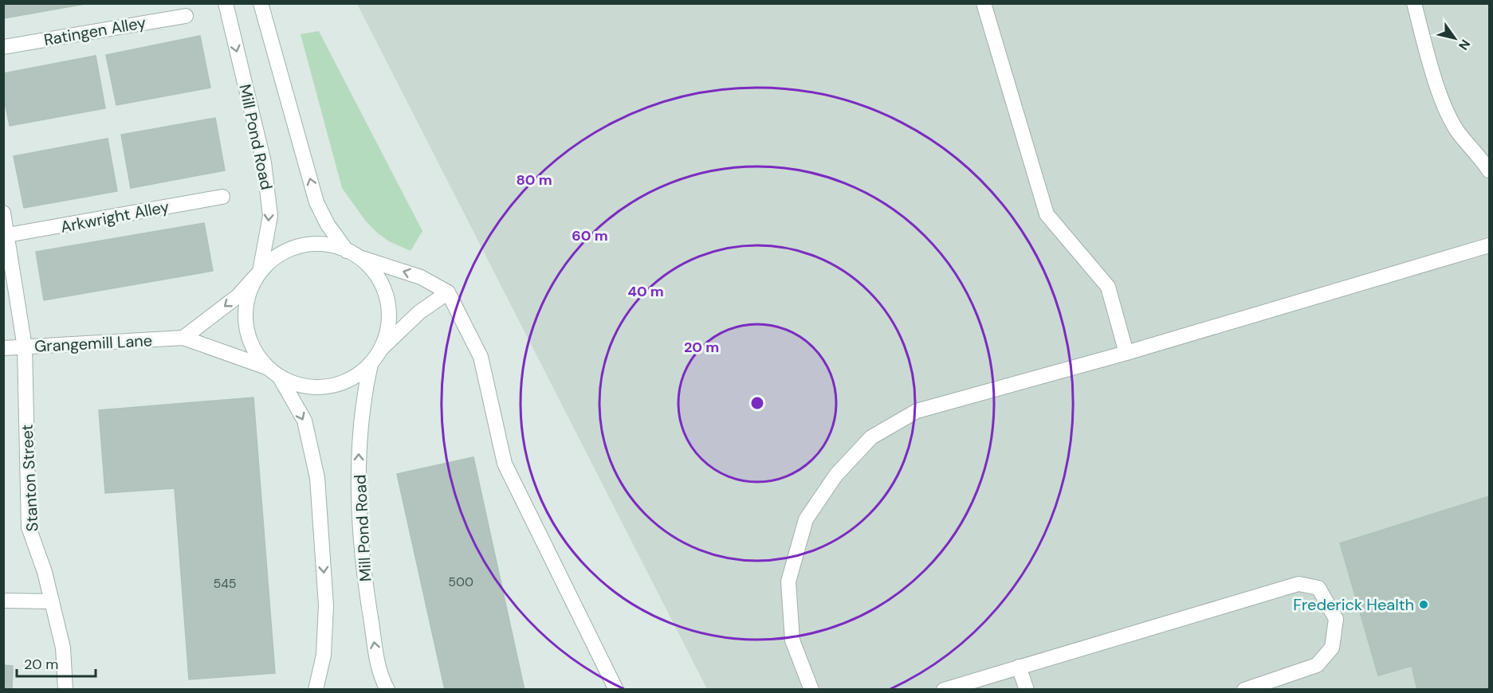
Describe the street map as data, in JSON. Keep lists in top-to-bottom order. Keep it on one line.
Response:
{"streets":{"street":["Ratingen Alley","Mill Pond Road","Arkwright Alley","Grangemill Lane","Stanton Street"]},"crossings":[["Arkwright Alley","Stanton Street"],["Grangemill Lane","Stanton Street"]],"places":["Frederick Health"],"house_numbers":["500","545"],"scale_bar":"20 m","north":"bottom right","rings":["80 m","60 m","40 m","20 m"]}
